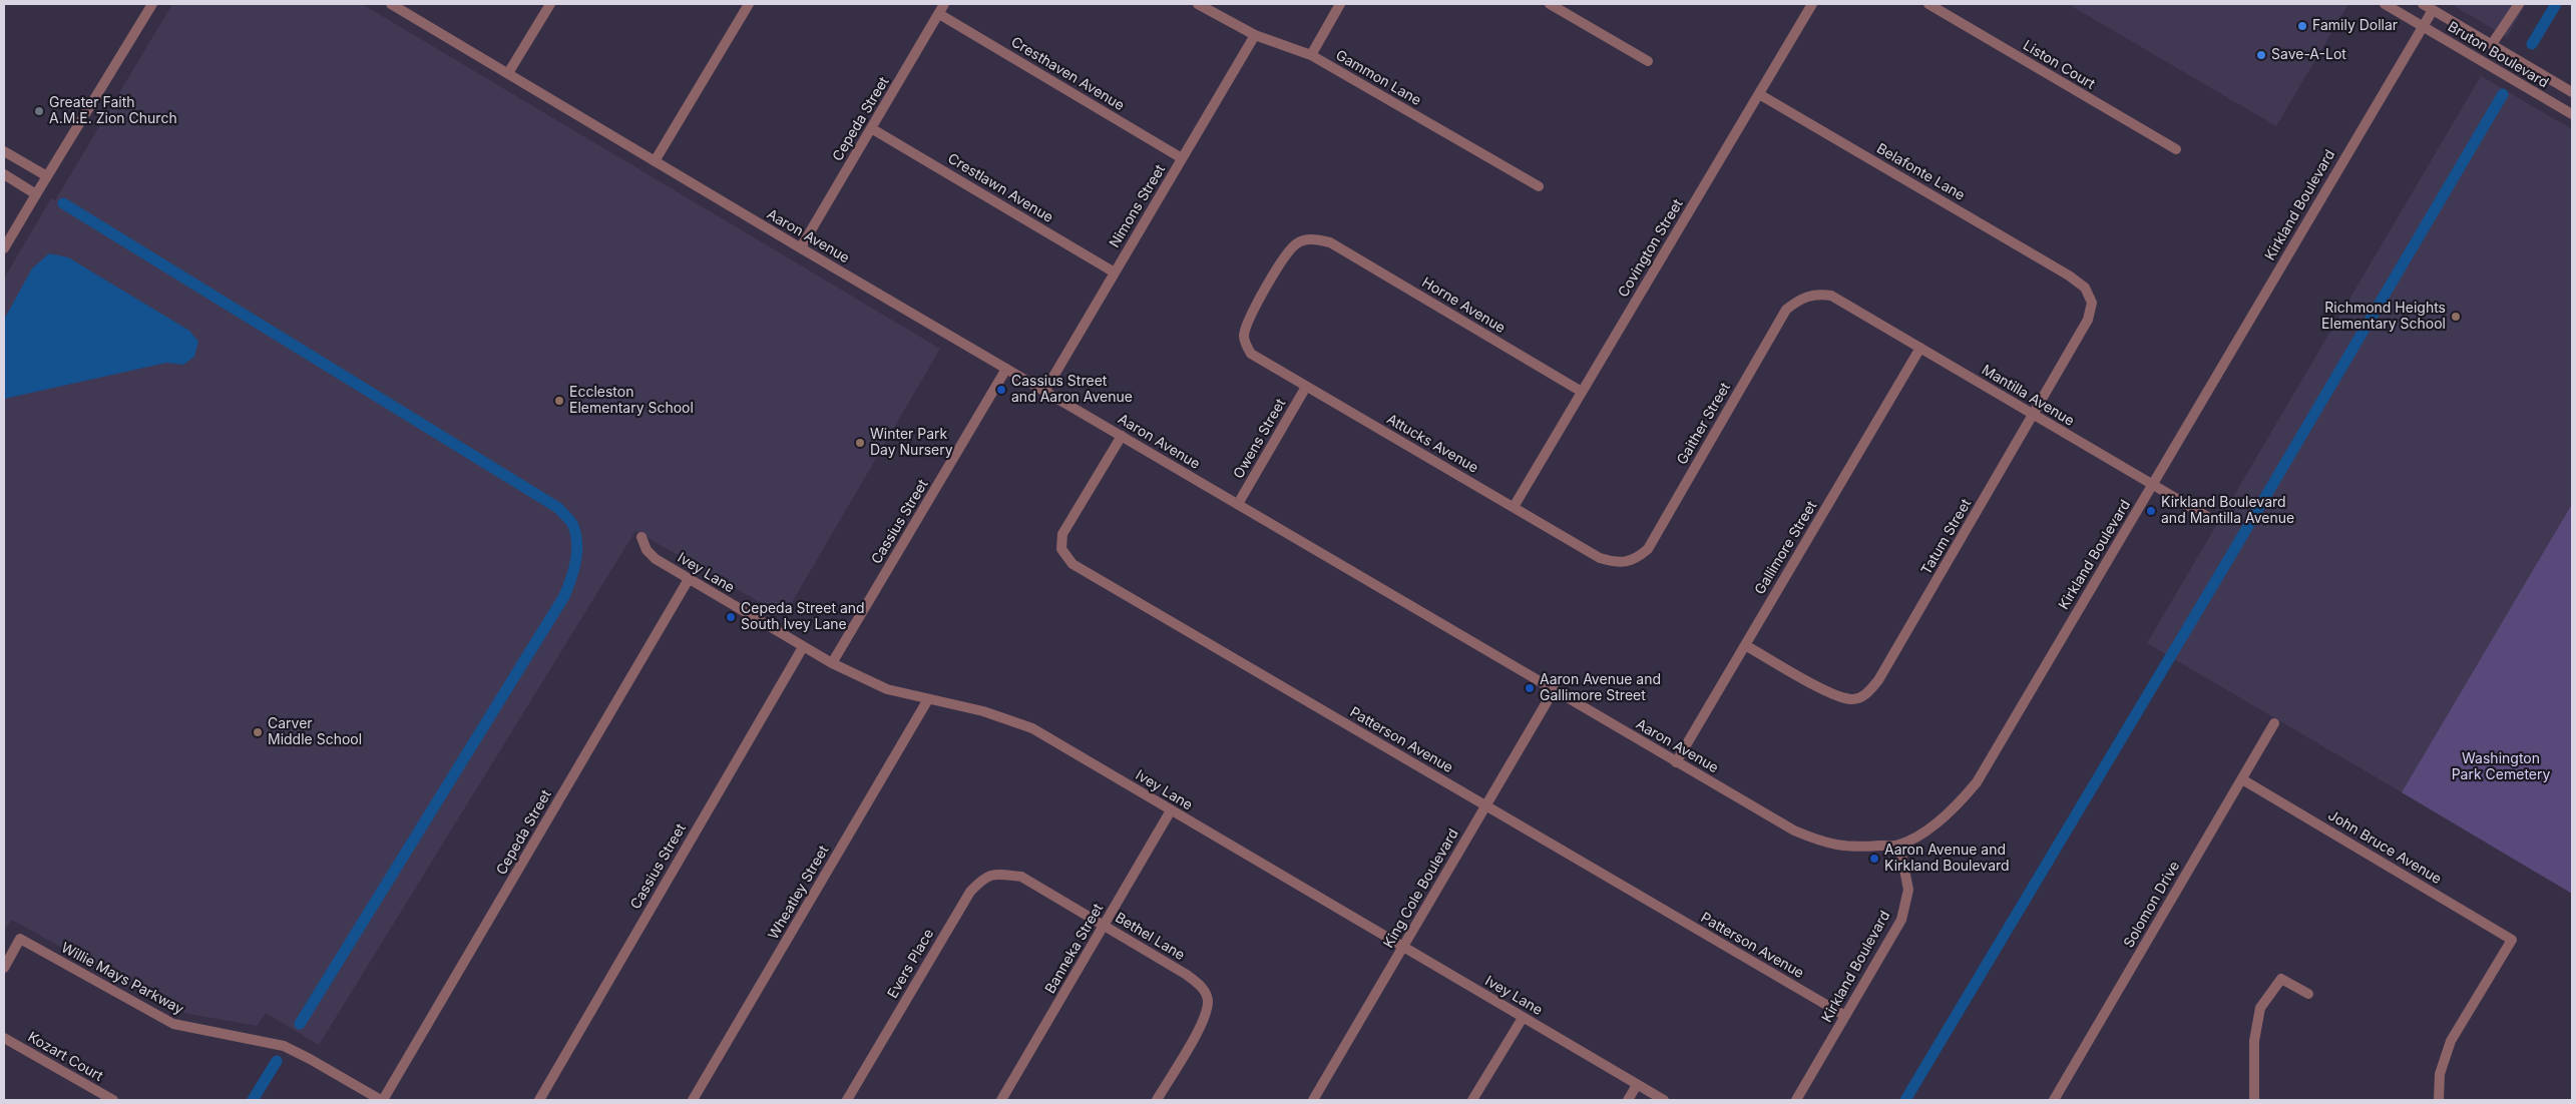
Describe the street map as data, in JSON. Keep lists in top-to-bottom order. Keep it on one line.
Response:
{"streets":{"street":["Bruton Boulevard","Liston Court","Cresthaven Avenue","Gammon Lane","Cepeda Street","Belafonte Lane","Crestlawn Avenue","Kirkland Boulevard","Nimons Street","Aaron Avenue","Covington Street","Horne Avenue","Mantilla Avenue","Gaither Street","Owens Street","Attucks Avenue","Cassius Street","Tatum Street","Gallimore Street","Ivey Lane","Patterson Avenue","John Bruce Avenue","King Cole Boulevard","Wheatley Street","Solomon Drive","Bethel Lane","Banneka Street","Evers Place","Willie Mays Parkway","Kozart Court"]},"crossings":[["Bruton Boulevard","Kirkland Boulevard"],["Cresthaven Avenue","Cepeda Street"],["Cresthaven Avenue","Nimons Street"],["Gammon Lane","Nimons Street"],["Cepeda Street","Crestlawn Avenue"],["Cepeda Street","Aaron Avenue"],["Cepeda Street","Ivey Lane"],["Cepeda Street","Willie Mays Parkway"],["Belafonte Lane","Covington Street"],["Belafonte Lane","Tatum Street"],["Crestlawn Avenue","Nimons Street"],["Kirkland Boulevard","Aaron Avenue"],["Kirkland Boulevard","Mantilla Avenue"],["Kirkland Boulevard","Patterson Avenue"],["Nimons Street","Aaron Avenue"],["Aaron Avenue","Owens Street"],["Aaron Avenue","Cassius Street"],["Aaron Avenue","Gallimore Street"],["Aaron Avenue","Patterson Avenue"],["Aaron Avenue","King Cole Boulevard"],["Covington Street","Horne Avenue"],["Covington Street","Attucks Avenue"],["Horne Avenue","Attucks Avenue"],["Mantilla Avenue","Gaither Street"],["Mantilla Avenue","Tatum Street"],["Mantilla Avenue","Gallimore Street"],["Gaither Street","Attucks Avenue"],["Owens Street","Attucks Avenue"],["Cassius Street","Ivey Lane"],["Tatum Street","Gallimore Street"],["Ivey Lane","King Cole Boulevard"],["Ivey Lane","Wheatley Street"],["Ivey Lane","Banneka Street"],["Patterson Avenue","King Cole Boulevard"],["John Bruce Avenue","Solomon Drive"],["Bethel Lane","Banneka Street"],["Bethel Lane","Evers Place"]],"parks":["Washington Park Cemetery"],"places":["Family Dollar","Save-A-Lot","Greater Faith A.M.E. Zion Church","Richmond Heights Elementary School","Cassius Street and Aaron Avenue","Eccleston Elementary School","Winter Park Day Nursery","Kirkland Boulevard and Mantilla Avenue","Cepeda Street and South Ivey Lane","Aaron Avenue and Gallimore Street","Carver Middle School","Aaron Avenue and Kirkland Boulevard"]}
